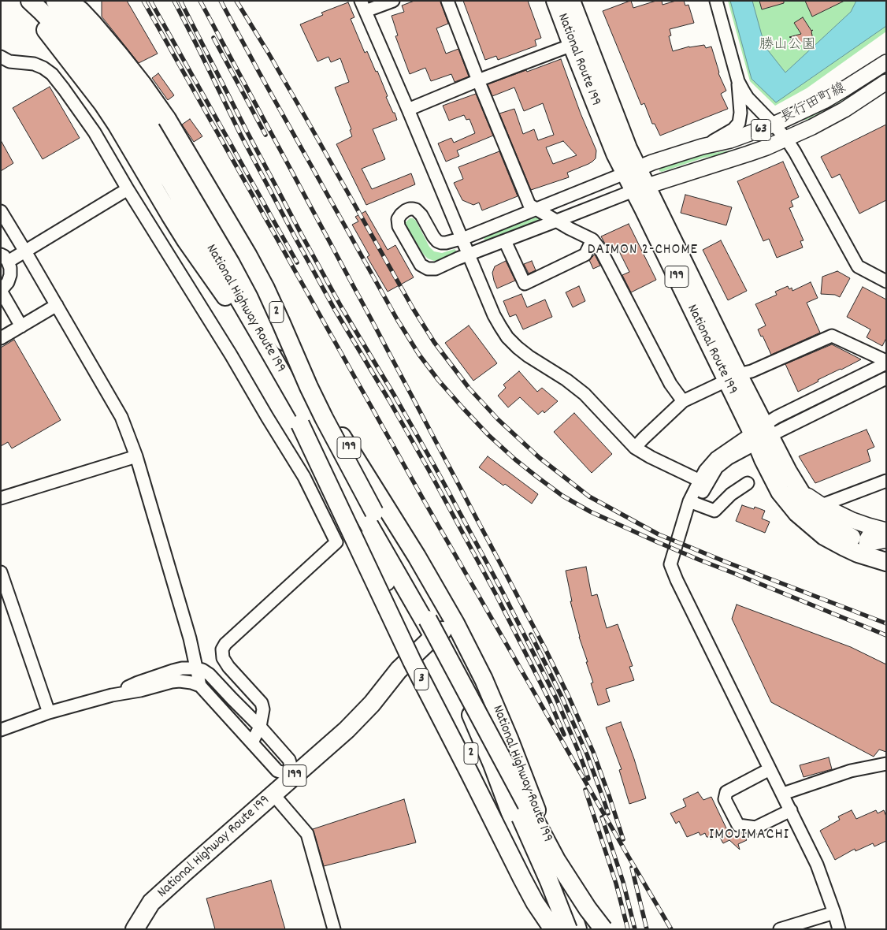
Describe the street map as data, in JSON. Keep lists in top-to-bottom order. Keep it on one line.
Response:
{"streets":{"highway":["National Route 199","199","National Highway Route 199","2","3"],"main road":["長行田町線","63"]},"crossings":[["National Route 199","長行田町線"],["National Highway Route 199","2"],["2","3"]],"districts":["DAIMON 2-CHOME","IMOJIMACHI"],"parks":["勝山公園"]}
